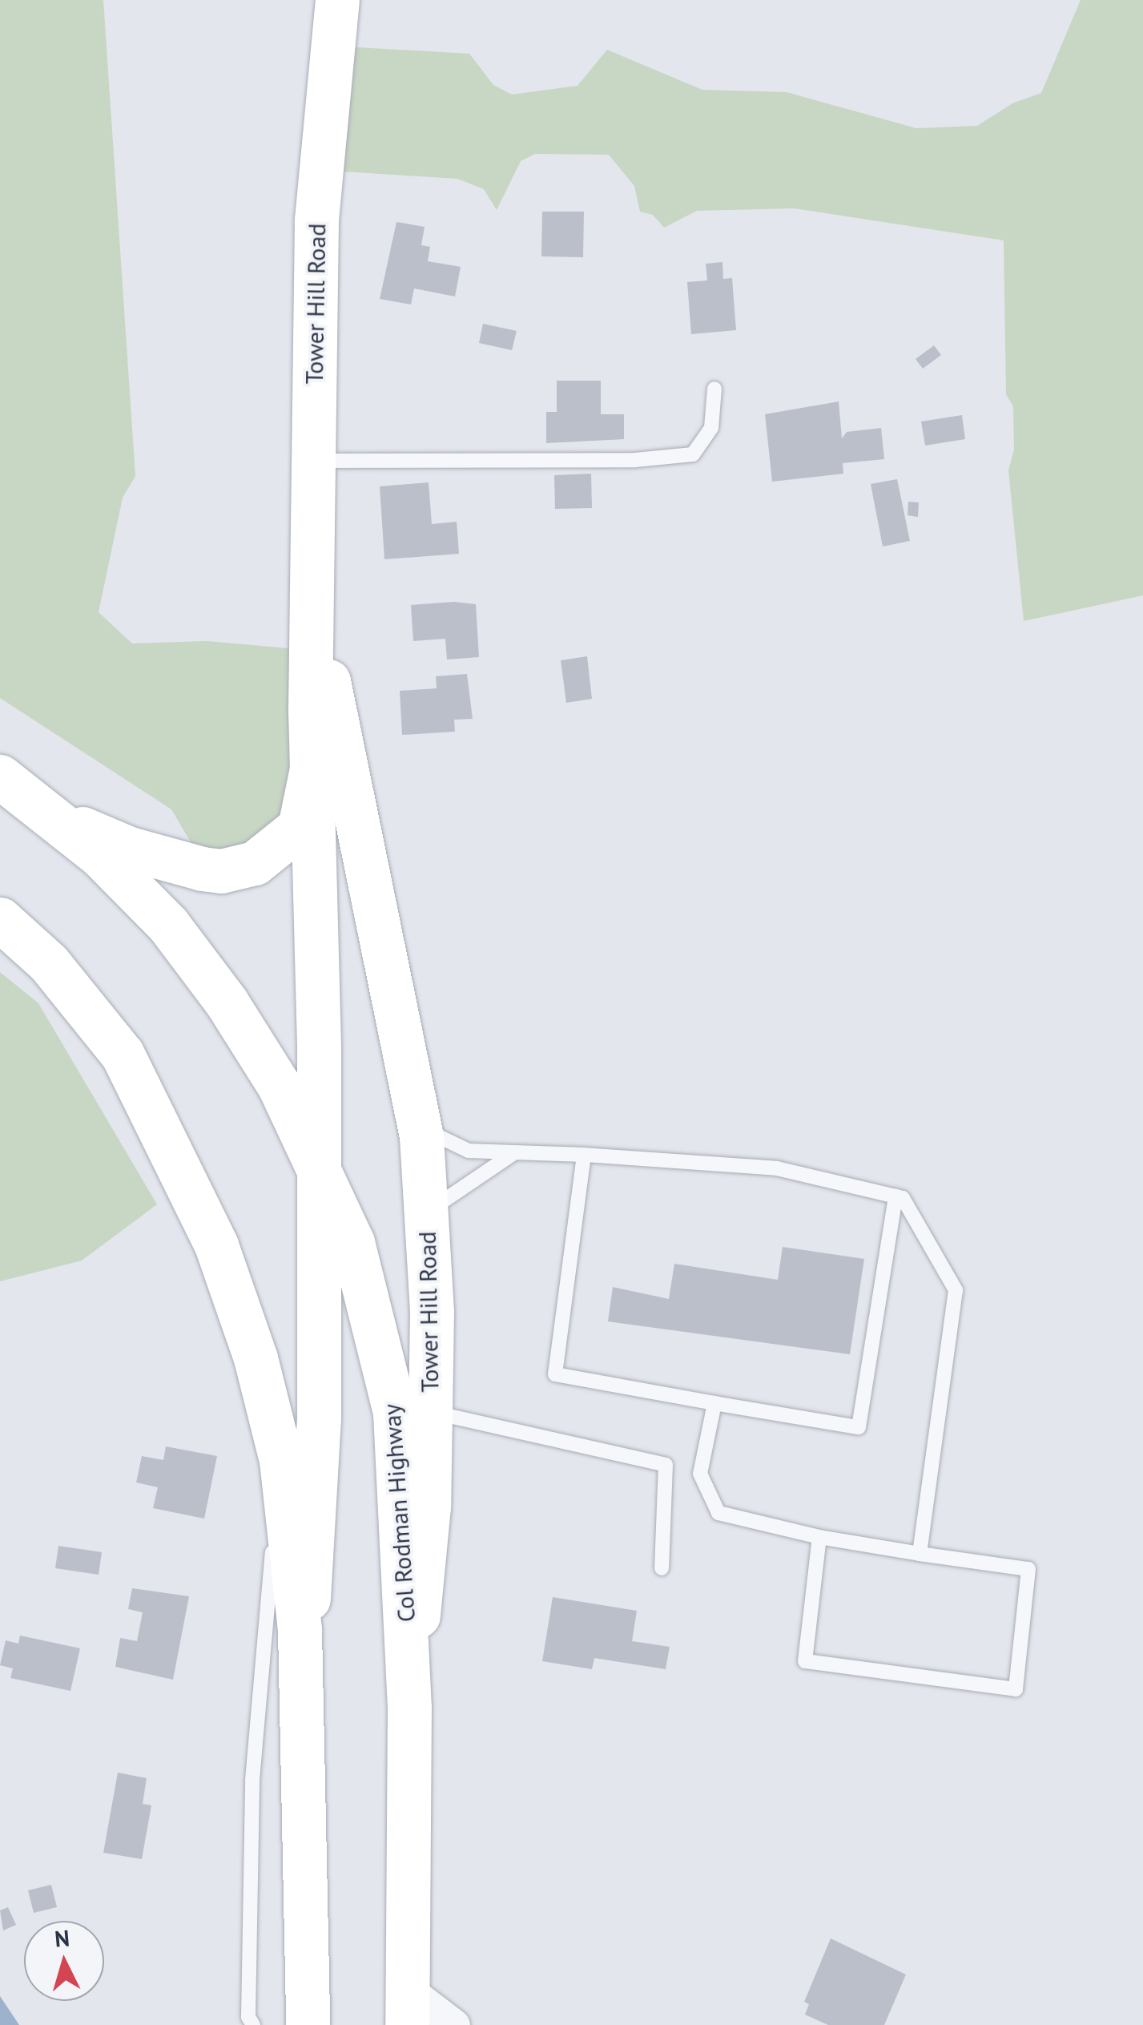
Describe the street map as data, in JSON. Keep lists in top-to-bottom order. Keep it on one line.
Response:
{"streets":{"main road":["Tower Hill Road","Col Rodman Highway"]},"crossings":[["Tower Hill Road","Col Rodman Highway"]],"north":"top"}
